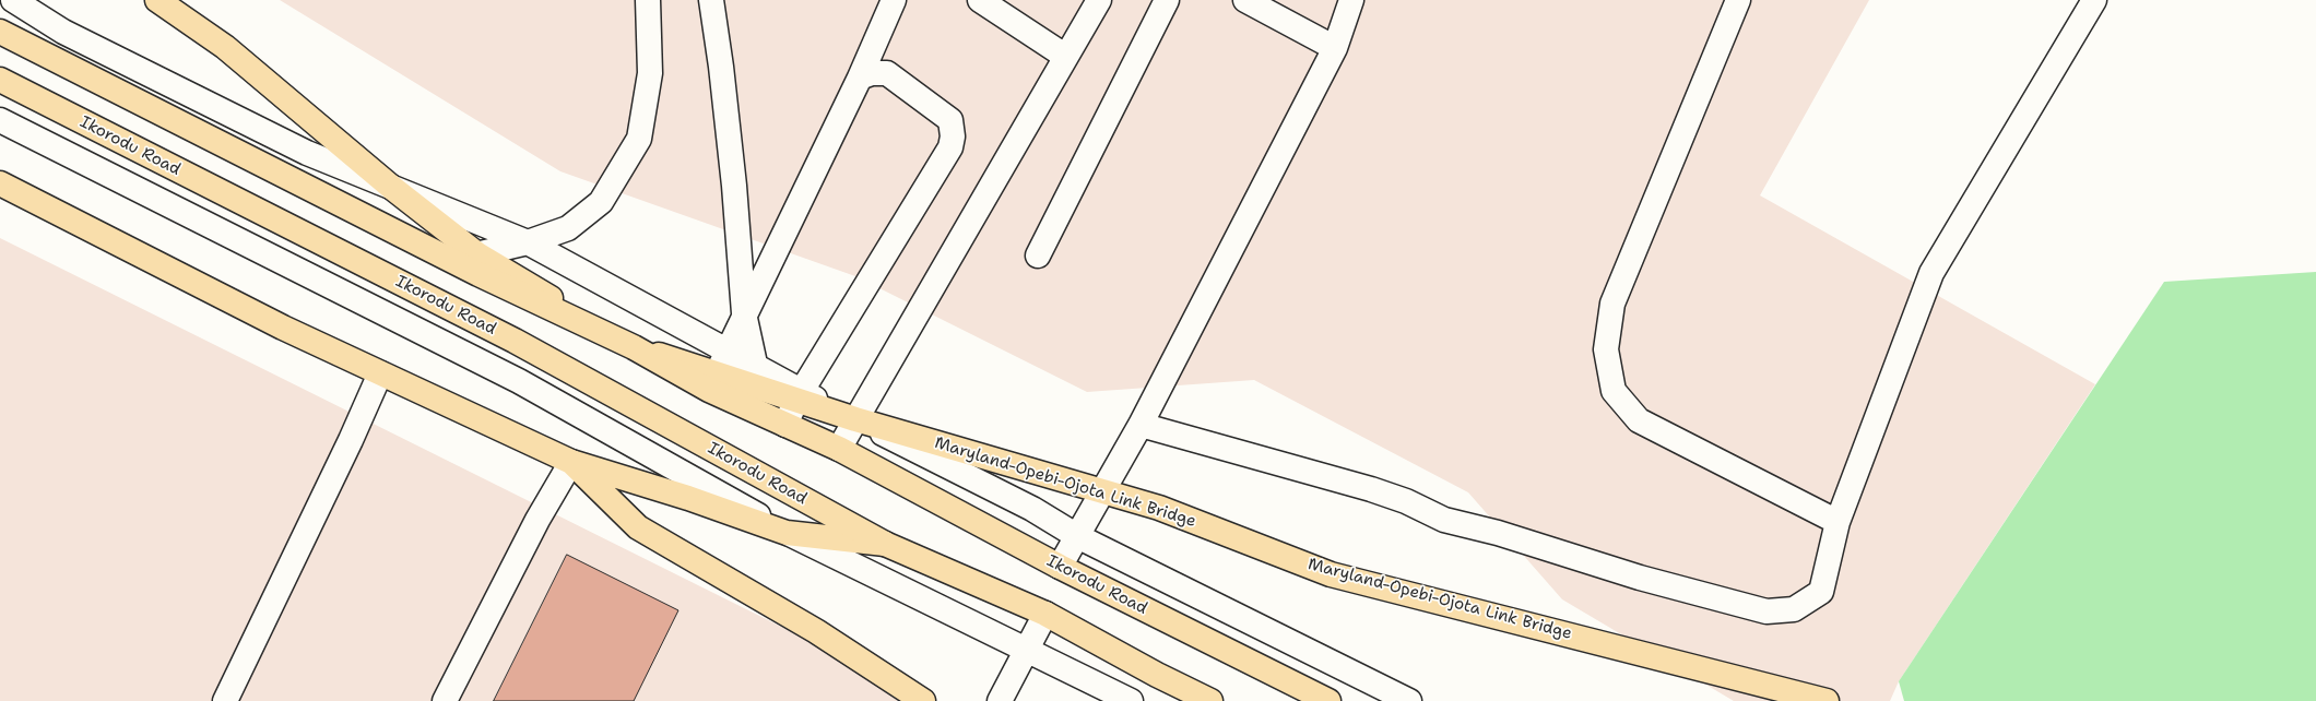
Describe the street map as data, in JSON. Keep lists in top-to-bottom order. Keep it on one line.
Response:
{"streets":{"main road":["Ikorodu Road","Maryland-Opebi-Ojota Link Bridge"]},"crossings":[["Ikorodu Road","Maryland-Opebi-Ojota Link Bridge"]]}
